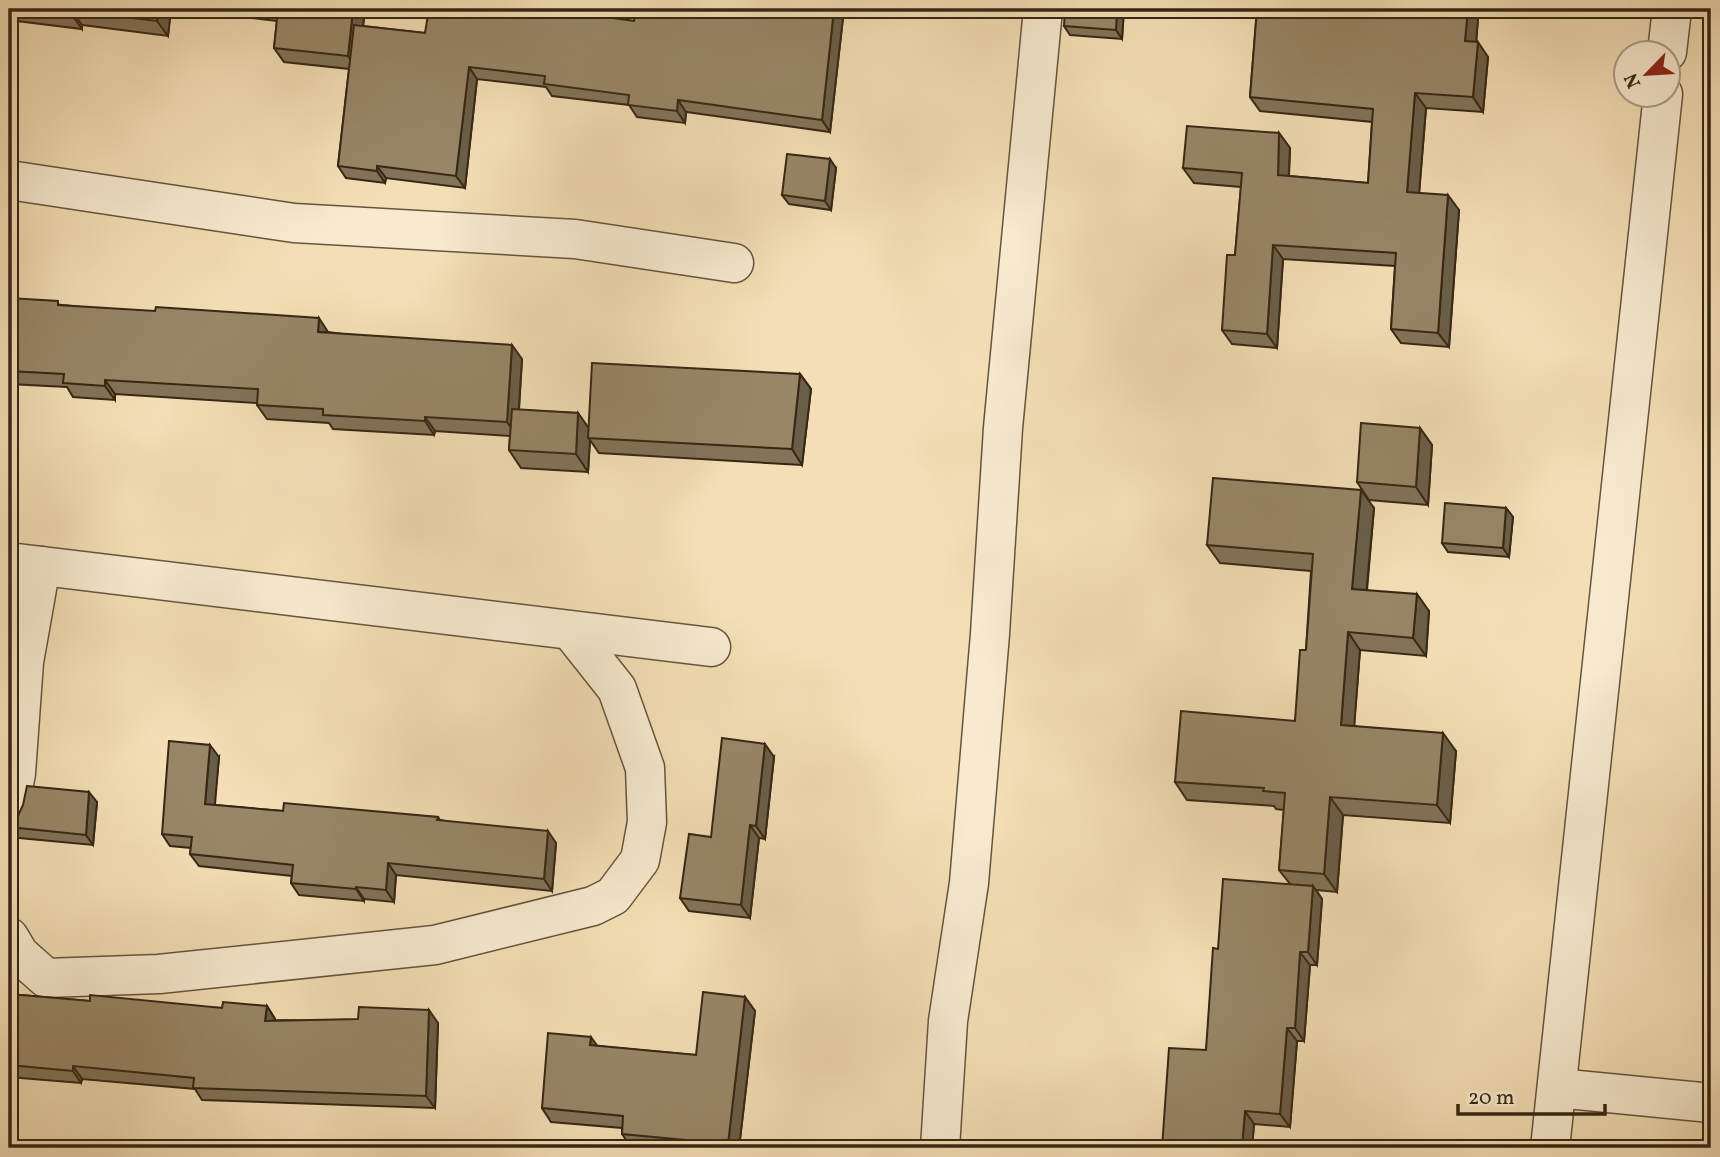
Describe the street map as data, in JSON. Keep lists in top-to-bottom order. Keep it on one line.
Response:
{"scale_bar":"20 m","north":"bottom left"}
